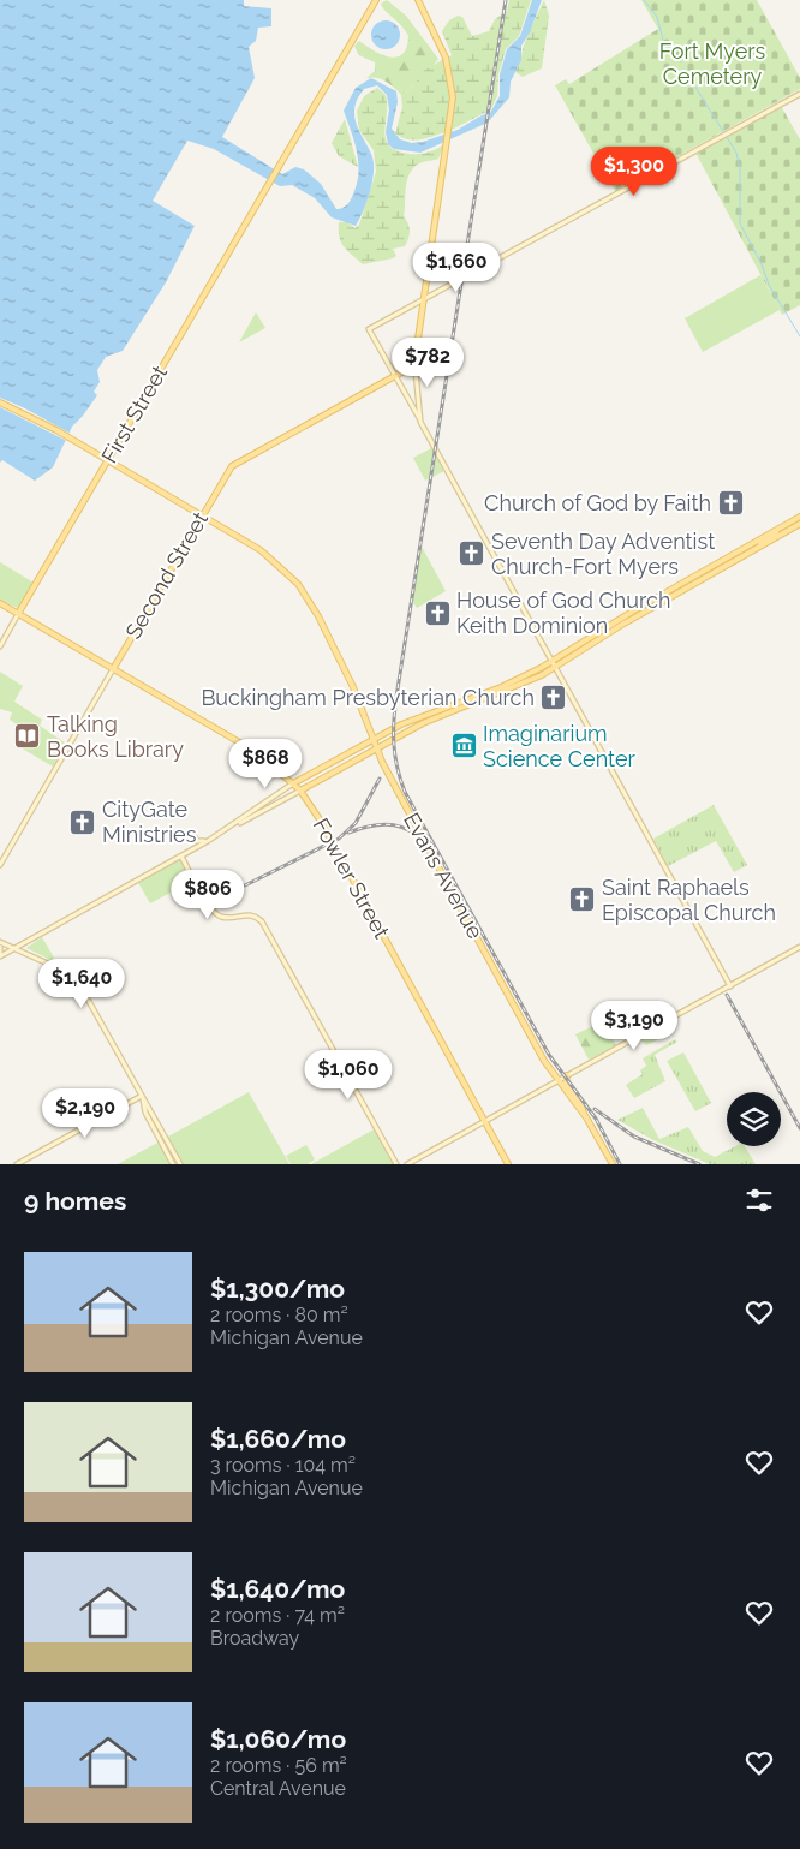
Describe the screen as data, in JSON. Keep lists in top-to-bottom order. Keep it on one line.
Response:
{"streets":{"main road":["First Street","Second Street","Evans Avenue","Fowler Street"]},"crossings":[["First Street","Evans Avenue"],["First Street","Fowler Street"],["Second Street","Evans Avenue"],["Second Street","Fowler Street"]],"parks":["Fort Myers Cemetery"],"places":{"church":["Church of God by Faith","Seventh Day Adventist Church-Fort Myers","House of God Church Keith Dominion","Buckingham Presbyterian Church","CityGate Ministries","Saint Raphaels Episcopal Church"],"library":["Talking Books Library"],"museum":["Imaginarium Science Center"]},"page":{"price":["$1,300","$1,660","$782","$868","$806","$1,640","$3,190","$1,060","$2,190"],"heading":"9 homes","list":[{"name":"$1,300/mo","note":"2 rooms · 80 m² · Michigan Avenue"},{"name":"$1,660/mo","note":"3 rooms · 104 m² · Michigan Avenue"},{"name":"$1,640/mo","note":"2 rooms · 74 m² · Broadway"},{"name":"$1,060/mo","note":"2 rooms · 56 m² · Central Avenue"}]}}
